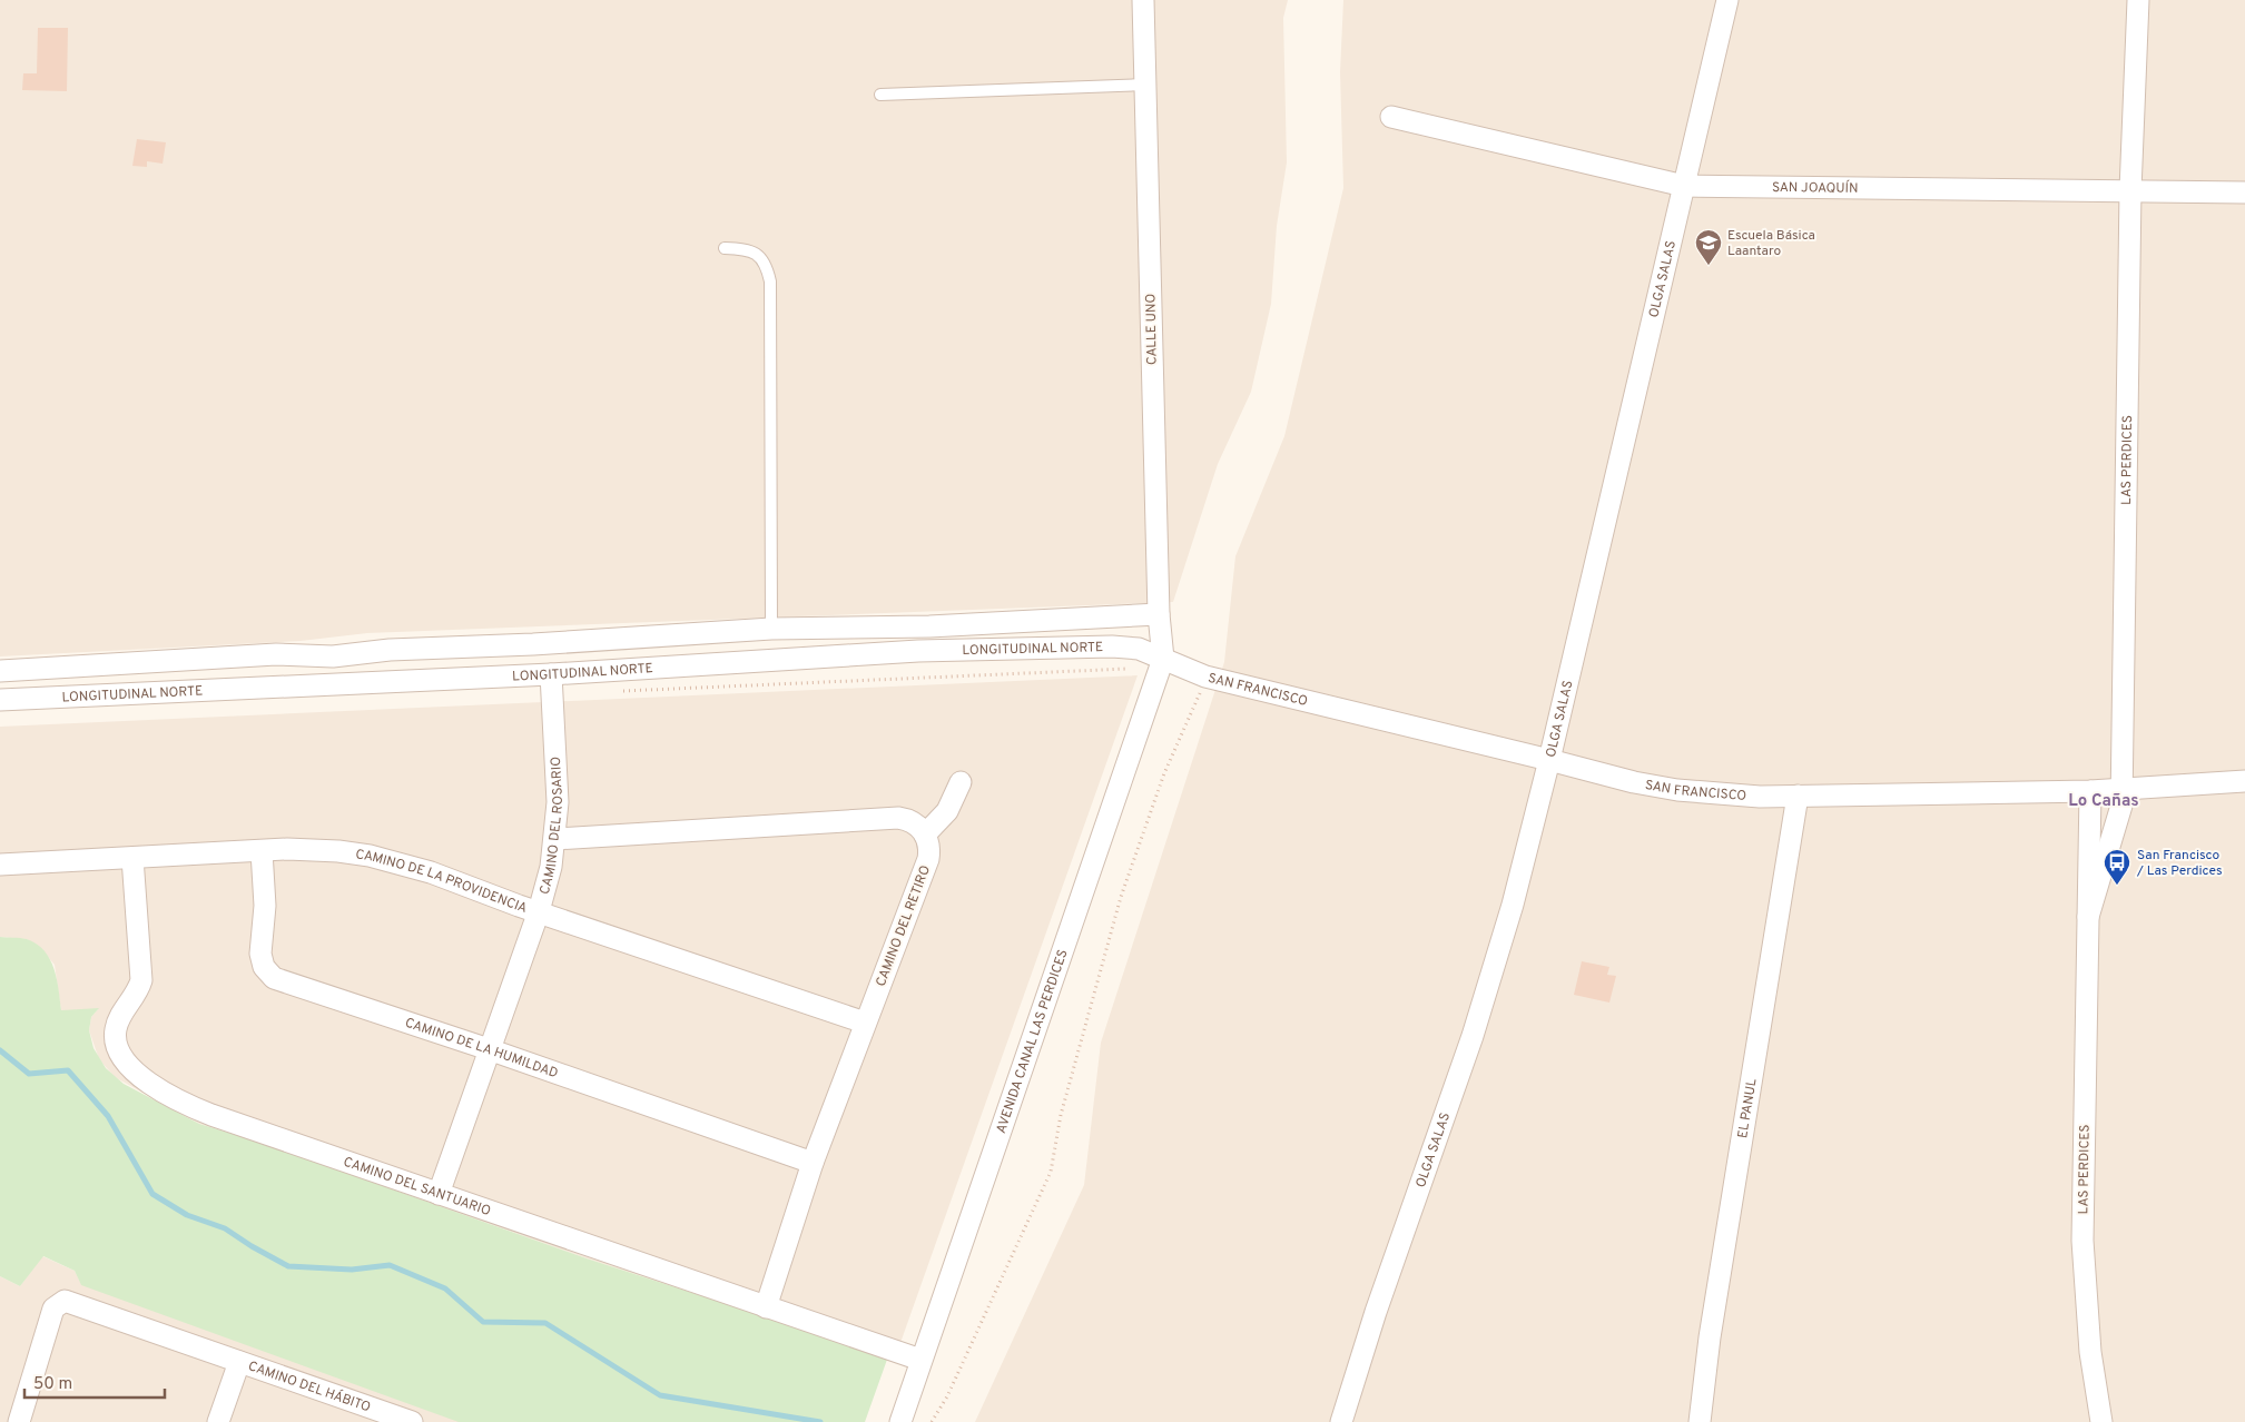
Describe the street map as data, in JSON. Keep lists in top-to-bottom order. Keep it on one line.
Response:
{"streets":{"street":["SAN JOAQUÍN","OLGA SALAS","CALLE UNO","LAS PERDICES","LONGITUDINAL NORTE","SAN FRANCISCO","CAMINO DEL ROSARIO","CAMINO DE LA PROVIDENCIA","CAMINO DEL RETIRO","AVENIDA CANAL LAS PERDICES","CAMINO DE LA HUMILDAD","EL PANUL","CAMINO DEL SANTUARIO","CAMINO DEL HÁBITO"]},"crossings":[["SAN JOAQUÍN","OLGA SALAS"],["SAN JOAQUÍN","LAS PERDICES"],["OLGA SALAS","SAN FRANCISCO"],["CALLE UNO","LONGITUDINAL NORTE"],["CALLE UNO","SAN FRANCISCO"],["CALLE UNO","AVENIDA CANAL LAS PERDICES"],["LAS PERDICES","SAN FRANCISCO"],["LONGITUDINAL NORTE","SAN FRANCISCO"],["LONGITUDINAL NORTE","CAMINO DEL ROSARIO"],["LONGITUDINAL NORTE","AVENIDA CANAL LAS PERDICES"],["SAN FRANCISCO","AVENIDA CANAL LAS PERDICES"],["SAN FRANCISCO","EL PANUL"],["CAMINO DEL ROSARIO","CAMINO DE LA PROVIDENCIA"],["CAMINO DEL ROSARIO","CAMINO DE LA HUMILDAD"],["CAMINO DEL ROSARIO","CAMINO DEL SANTUARIO"],["CAMINO DE LA PROVIDENCIA","CAMINO DEL RETIRO"],["CAMINO DE LA PROVIDENCIA","CAMINO DE LA HUMILDAD"],["CAMINO DE LA PROVIDENCIA","CAMINO DEL SANTUARIO"],["CAMINO DEL RETIRO","CAMINO DE LA HUMILDAD"],["CAMINO DEL RETIRO","CAMINO DEL SANTUARIO"],["AVENIDA CANAL LAS PERDICES","CAMINO DEL SANTUARIO"]],"districts":["Lo Cañas"],"places":{"school or university":["Escuela Básica Laantaro"],"bus stop":["San Francisco / Las Perdices"]},"scale_bar":"50 m"}
